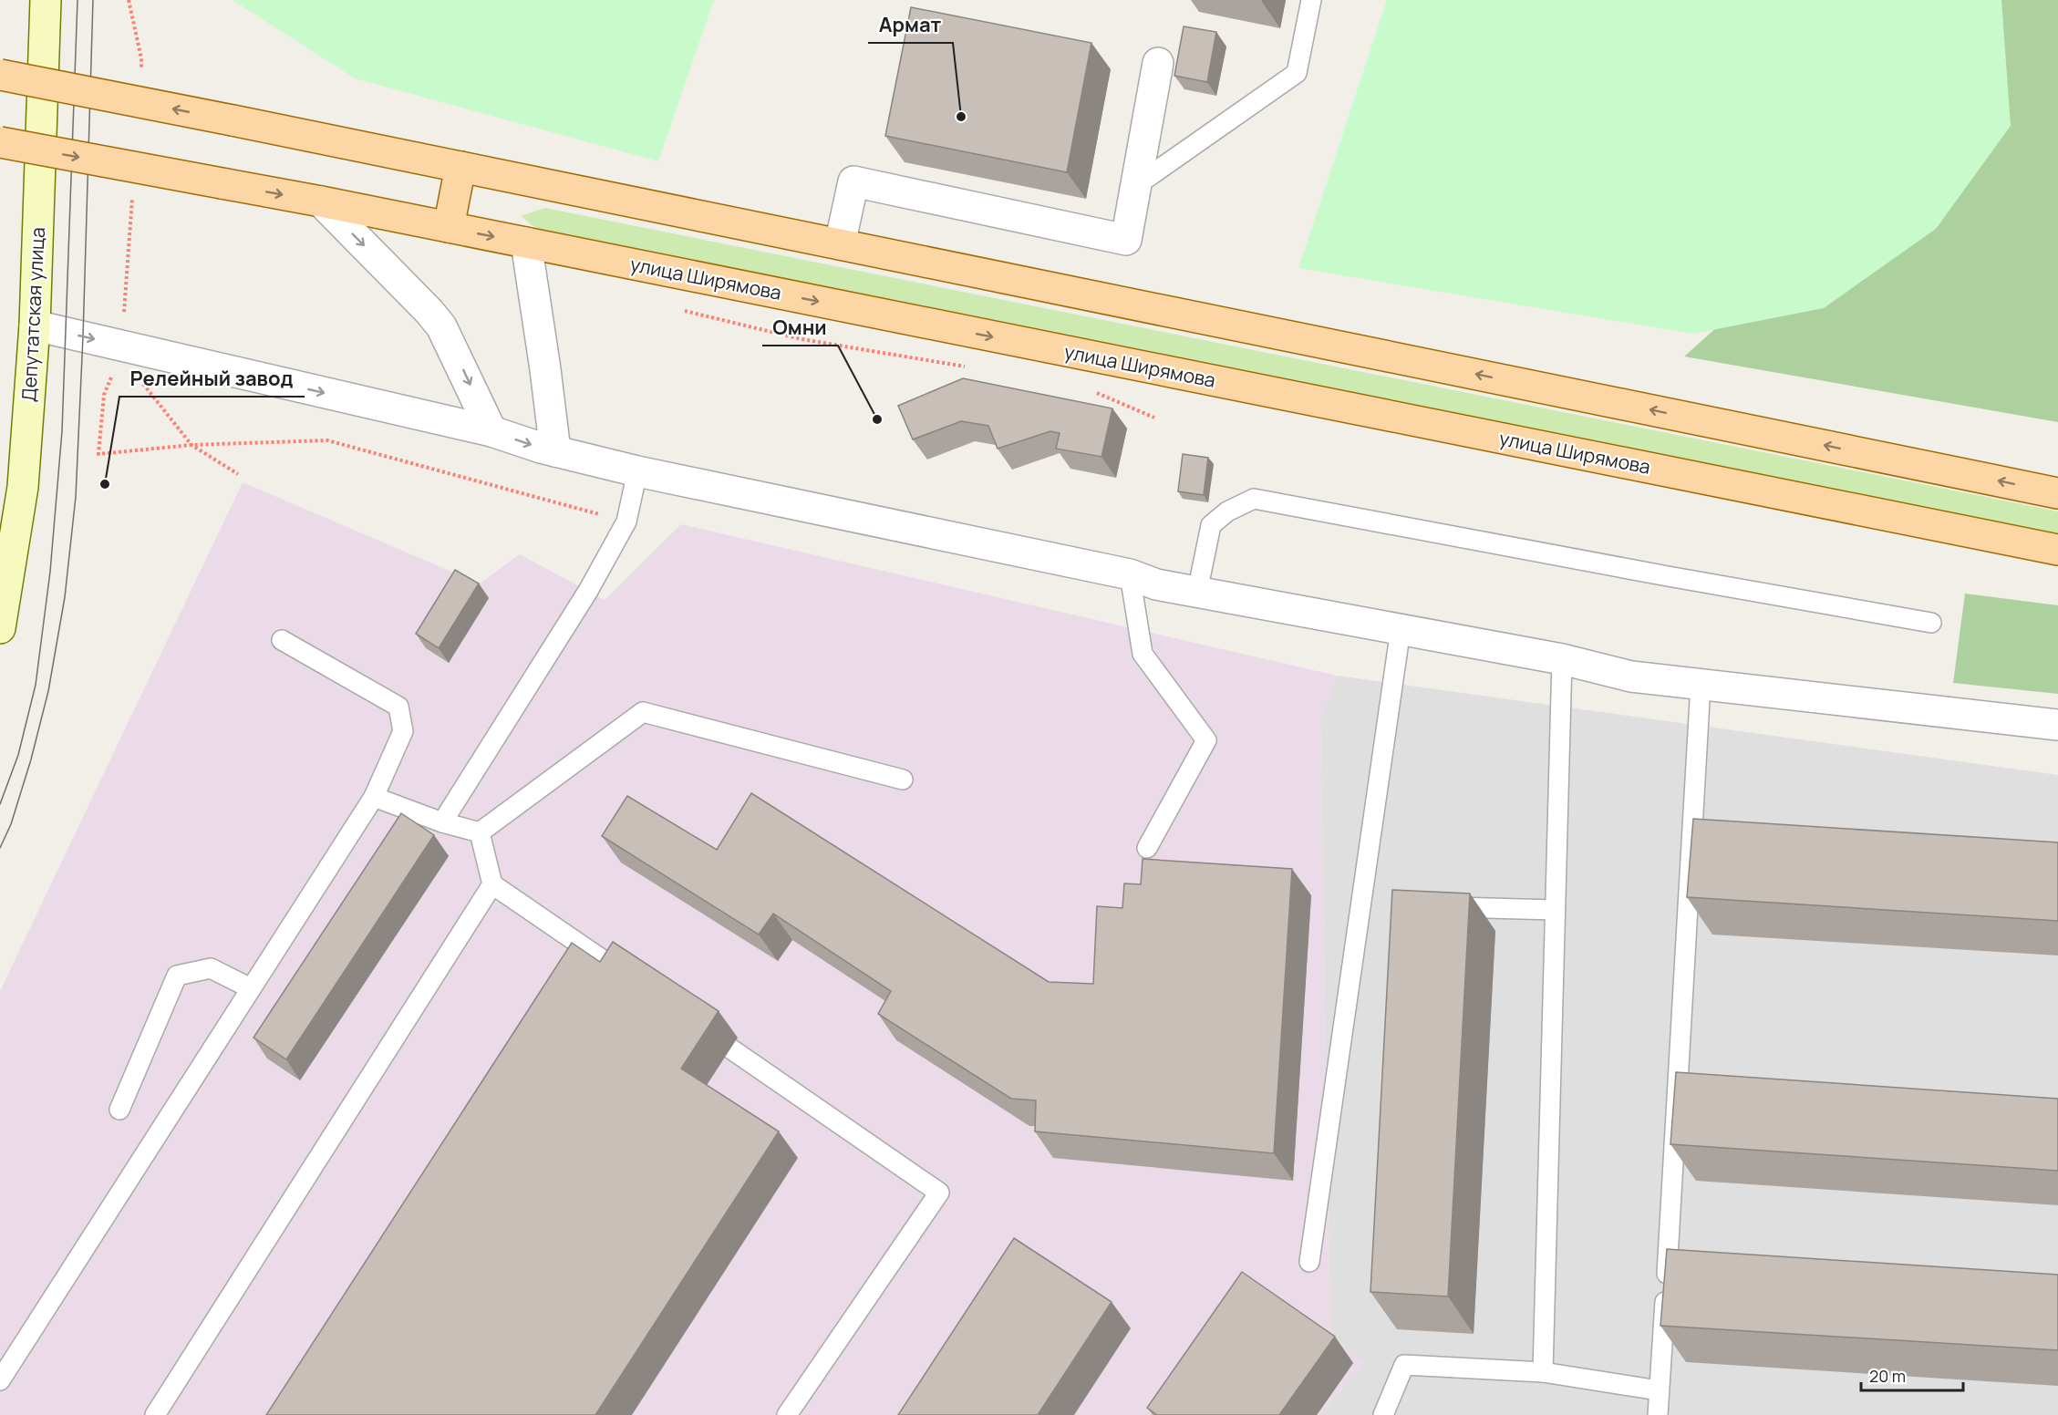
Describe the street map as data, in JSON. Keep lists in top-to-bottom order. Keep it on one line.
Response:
{"streets":{"main road":["улица Ширямова","Депутатская улица"]},"places":["Армат","Омни","Релейный завод"],"scale_bar":"20 m"}
